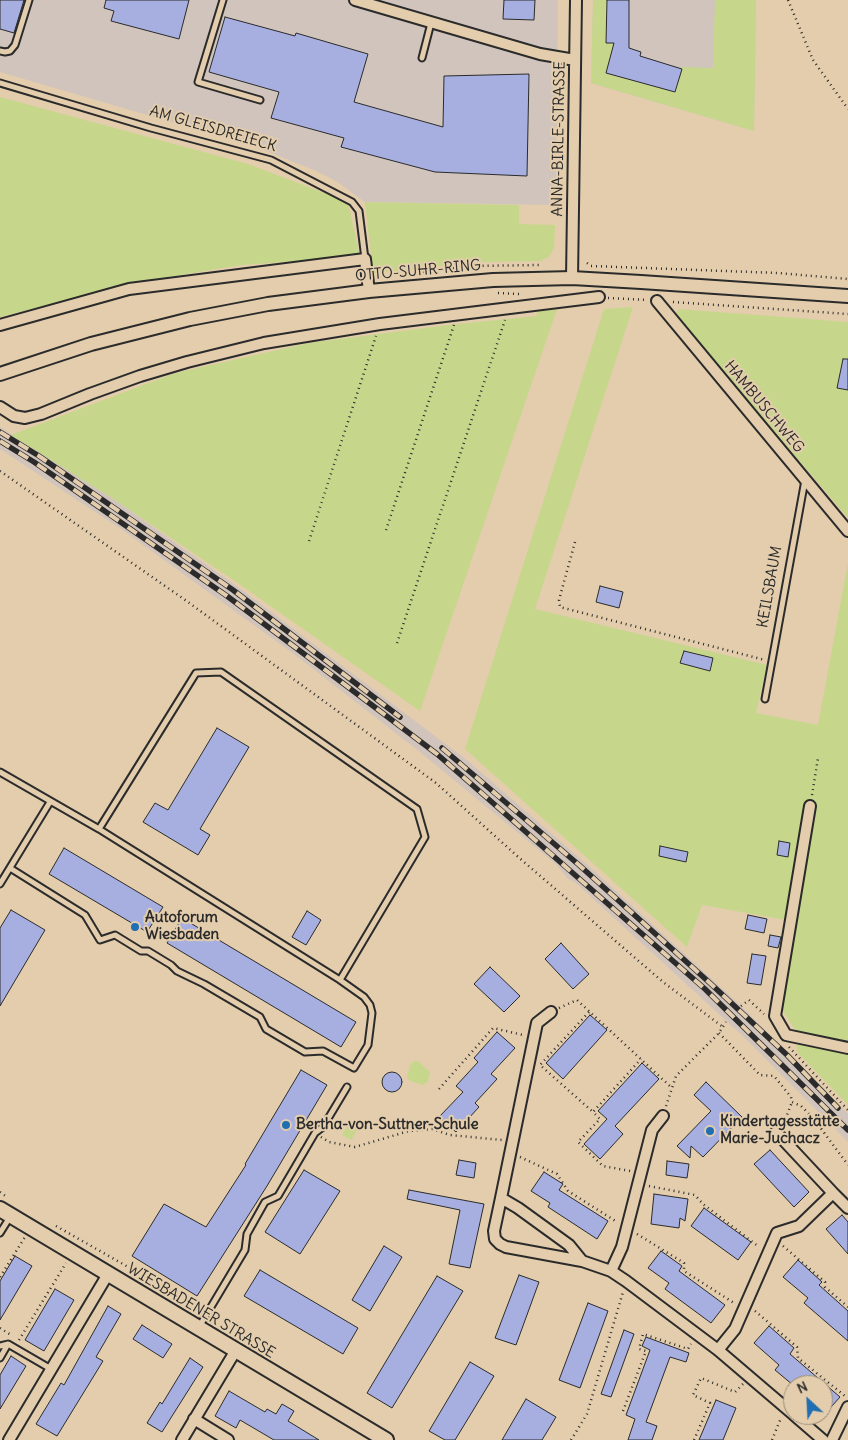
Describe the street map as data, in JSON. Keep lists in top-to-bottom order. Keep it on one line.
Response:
{"streets":{"main road":["WIESBADENER STRASSE"],"street":["AM GLEISDREIECK","ANNA-BIRLE-STRASSE","OTTO-SUHR-RING","HAMBUSCHWEG"],"lane":["KEILSBAUM"]},"crossings":[["AM GLEISDREIECK","OTTO-SUHR-RING"],["ANNA-BIRLE-STRASSE","OTTO-SUHR-RING"],["HAMBUSCHWEG","KEILSBAUM"]],"places":["Autoforum Wiesbaden","Bertha-von-Suttner-Schule","Kindertagesstätte Marie-Juchacz"],"north":"top left"}
